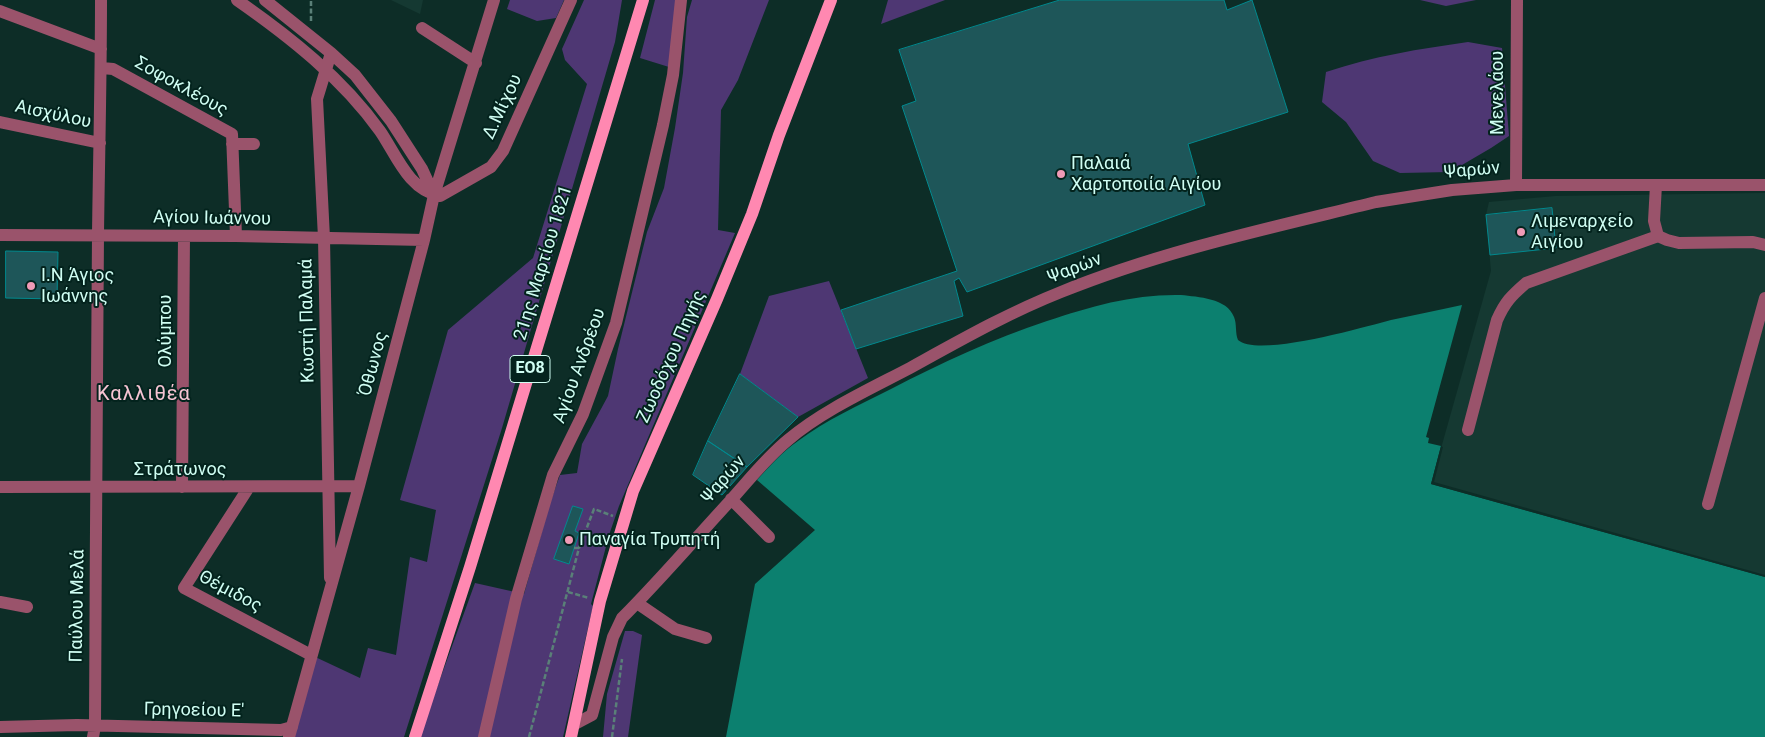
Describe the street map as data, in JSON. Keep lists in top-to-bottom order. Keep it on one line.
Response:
{"streets":{"main road":["21ης Μαρτίου 1821","Ζωοδόχου Πηγής","ΕΟ8"],"street":["Σοφοκλέους","Μενελάου","Δ.Μίχου","Αισχύλου","Ψαρών","Αγίου Ιωάννου","Κωστή Παλαμά","Ολύμπου","Όθωνος","Αγίου Ανδρέου","Στράτωνος","Θέμιδος","Παύλου Μελά","Γρηγοείου Ε'"]},"crossings":[["Σοφοκλέους","Αγίου Ιωάννου"],["Σοφοκλέους","Παύλου Μελά"],["Μενελάου","Ψαρών"],["Δ.Μίχου","Όθωνος"],["Αισχύλου","Παύλου Μελά"],["Ψαρών","Ζωοδόχου Πηγής"],["Αγίου Ιωάννου","Κωστή Παλαμά"],["Αγίου Ιωάννου","Ολύμπου"],["Αγίου Ιωάννου","Όθωνος"],["Αγίου Ιωάννου","Παύλου Μελά"],["Κωστή Παλαμά","Όθωνος"],["Κωστή Παλαμά","Στράτωνος"],["Ολύμπου","Στράτωνος"],["Όθωνος","Στράτωνος"],["Όθωνος","Θέμιδος"],["Όθωνος","Γρηγοείου Ε'"],["Στράτωνος","Θέμιδος"],["Στράτωνος","Παύλου Μελά"],["Παύλου Μελά","Γρηγοείου Ε'"]],"districts":["Καλλιθέα"],"places":["Παλαιά Χαρτοποιία Αιγίου","Λιμεναρχείο Αιγίου","Ι.Ν Άγιος Ιωάννης","Παναγία Τρυπητή"]}
